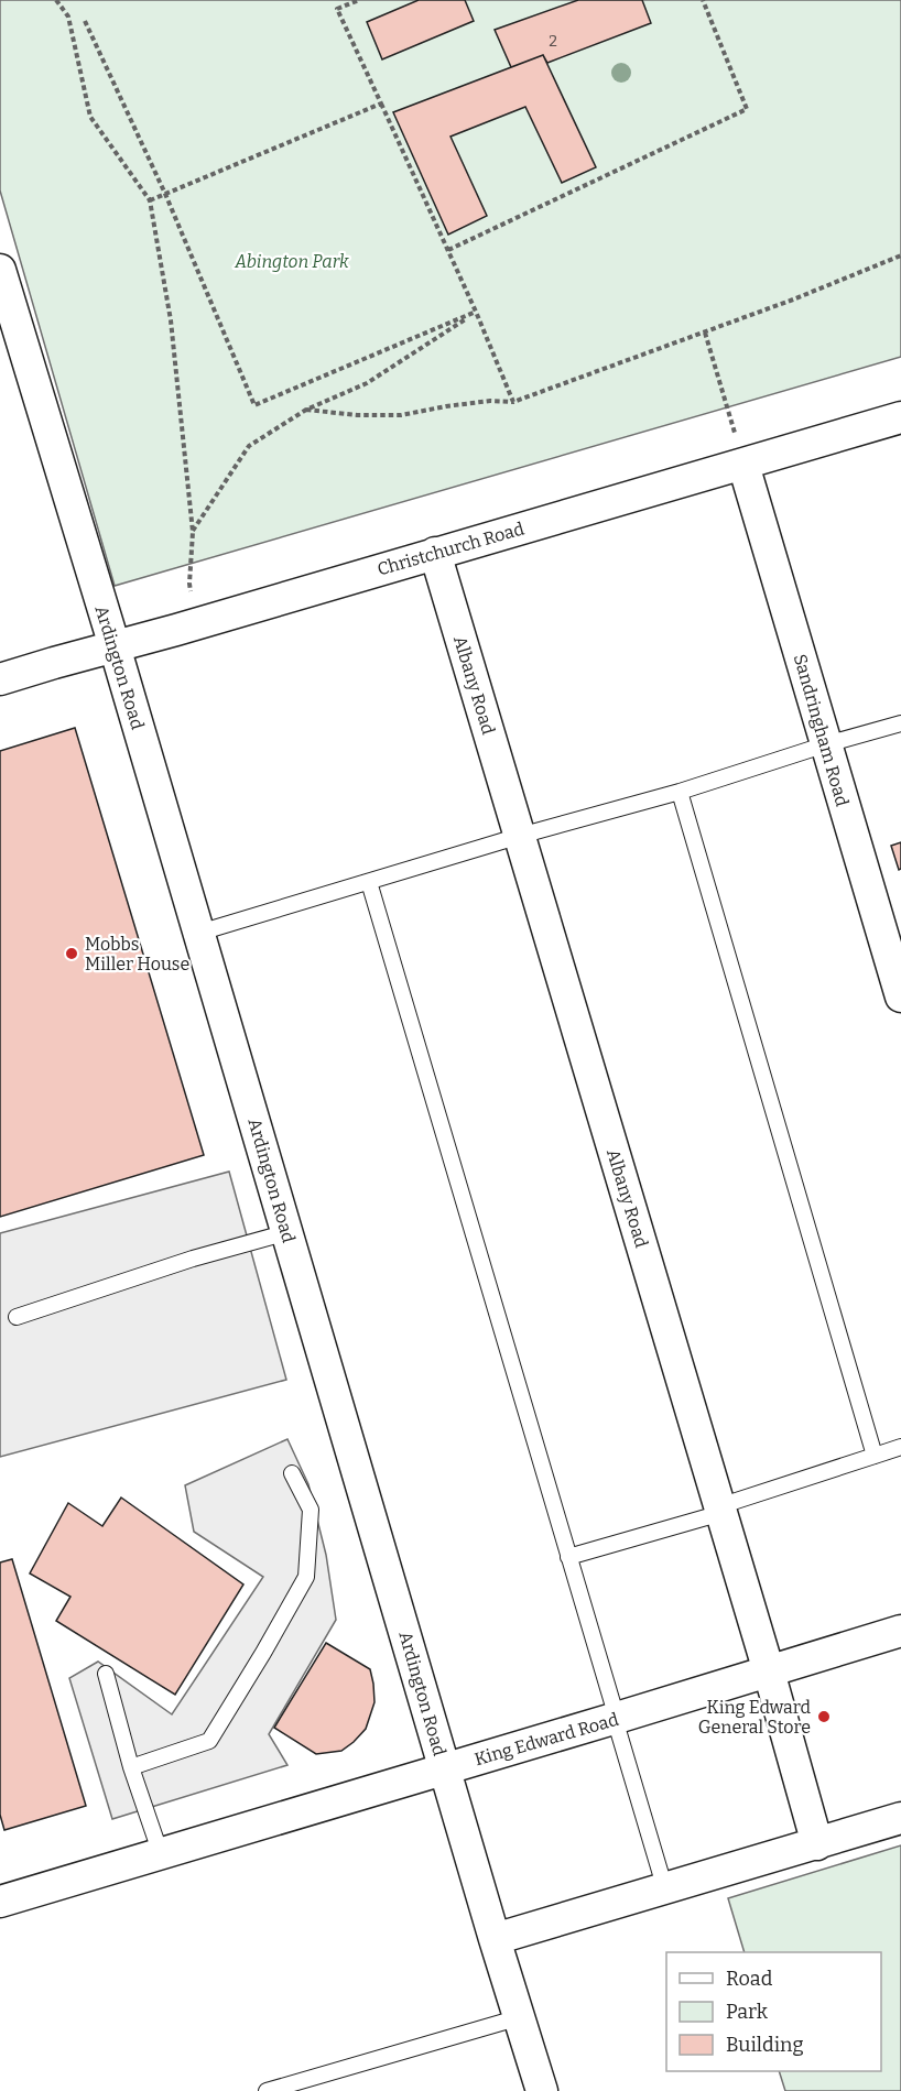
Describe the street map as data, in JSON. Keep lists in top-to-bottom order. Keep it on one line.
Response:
{"streets":{"street":["Christchurch Road","Ardington Road","Albany Road","Sandringham Road","King Edward Road"]},"crossings":[["Christchurch Road","Ardington Road"],["Christchurch Road","Albany Road"],["Christchurch Road","Sandringham Road"],["Ardington Road","King Edward Road"],["Albany Road","King Edward Road"]],"parks":["Abington Park"],"places":["Mobbs Miller House","King Edward General Store"],"house_numbers":["2"],"legend":["Road","Park","Building"]}
